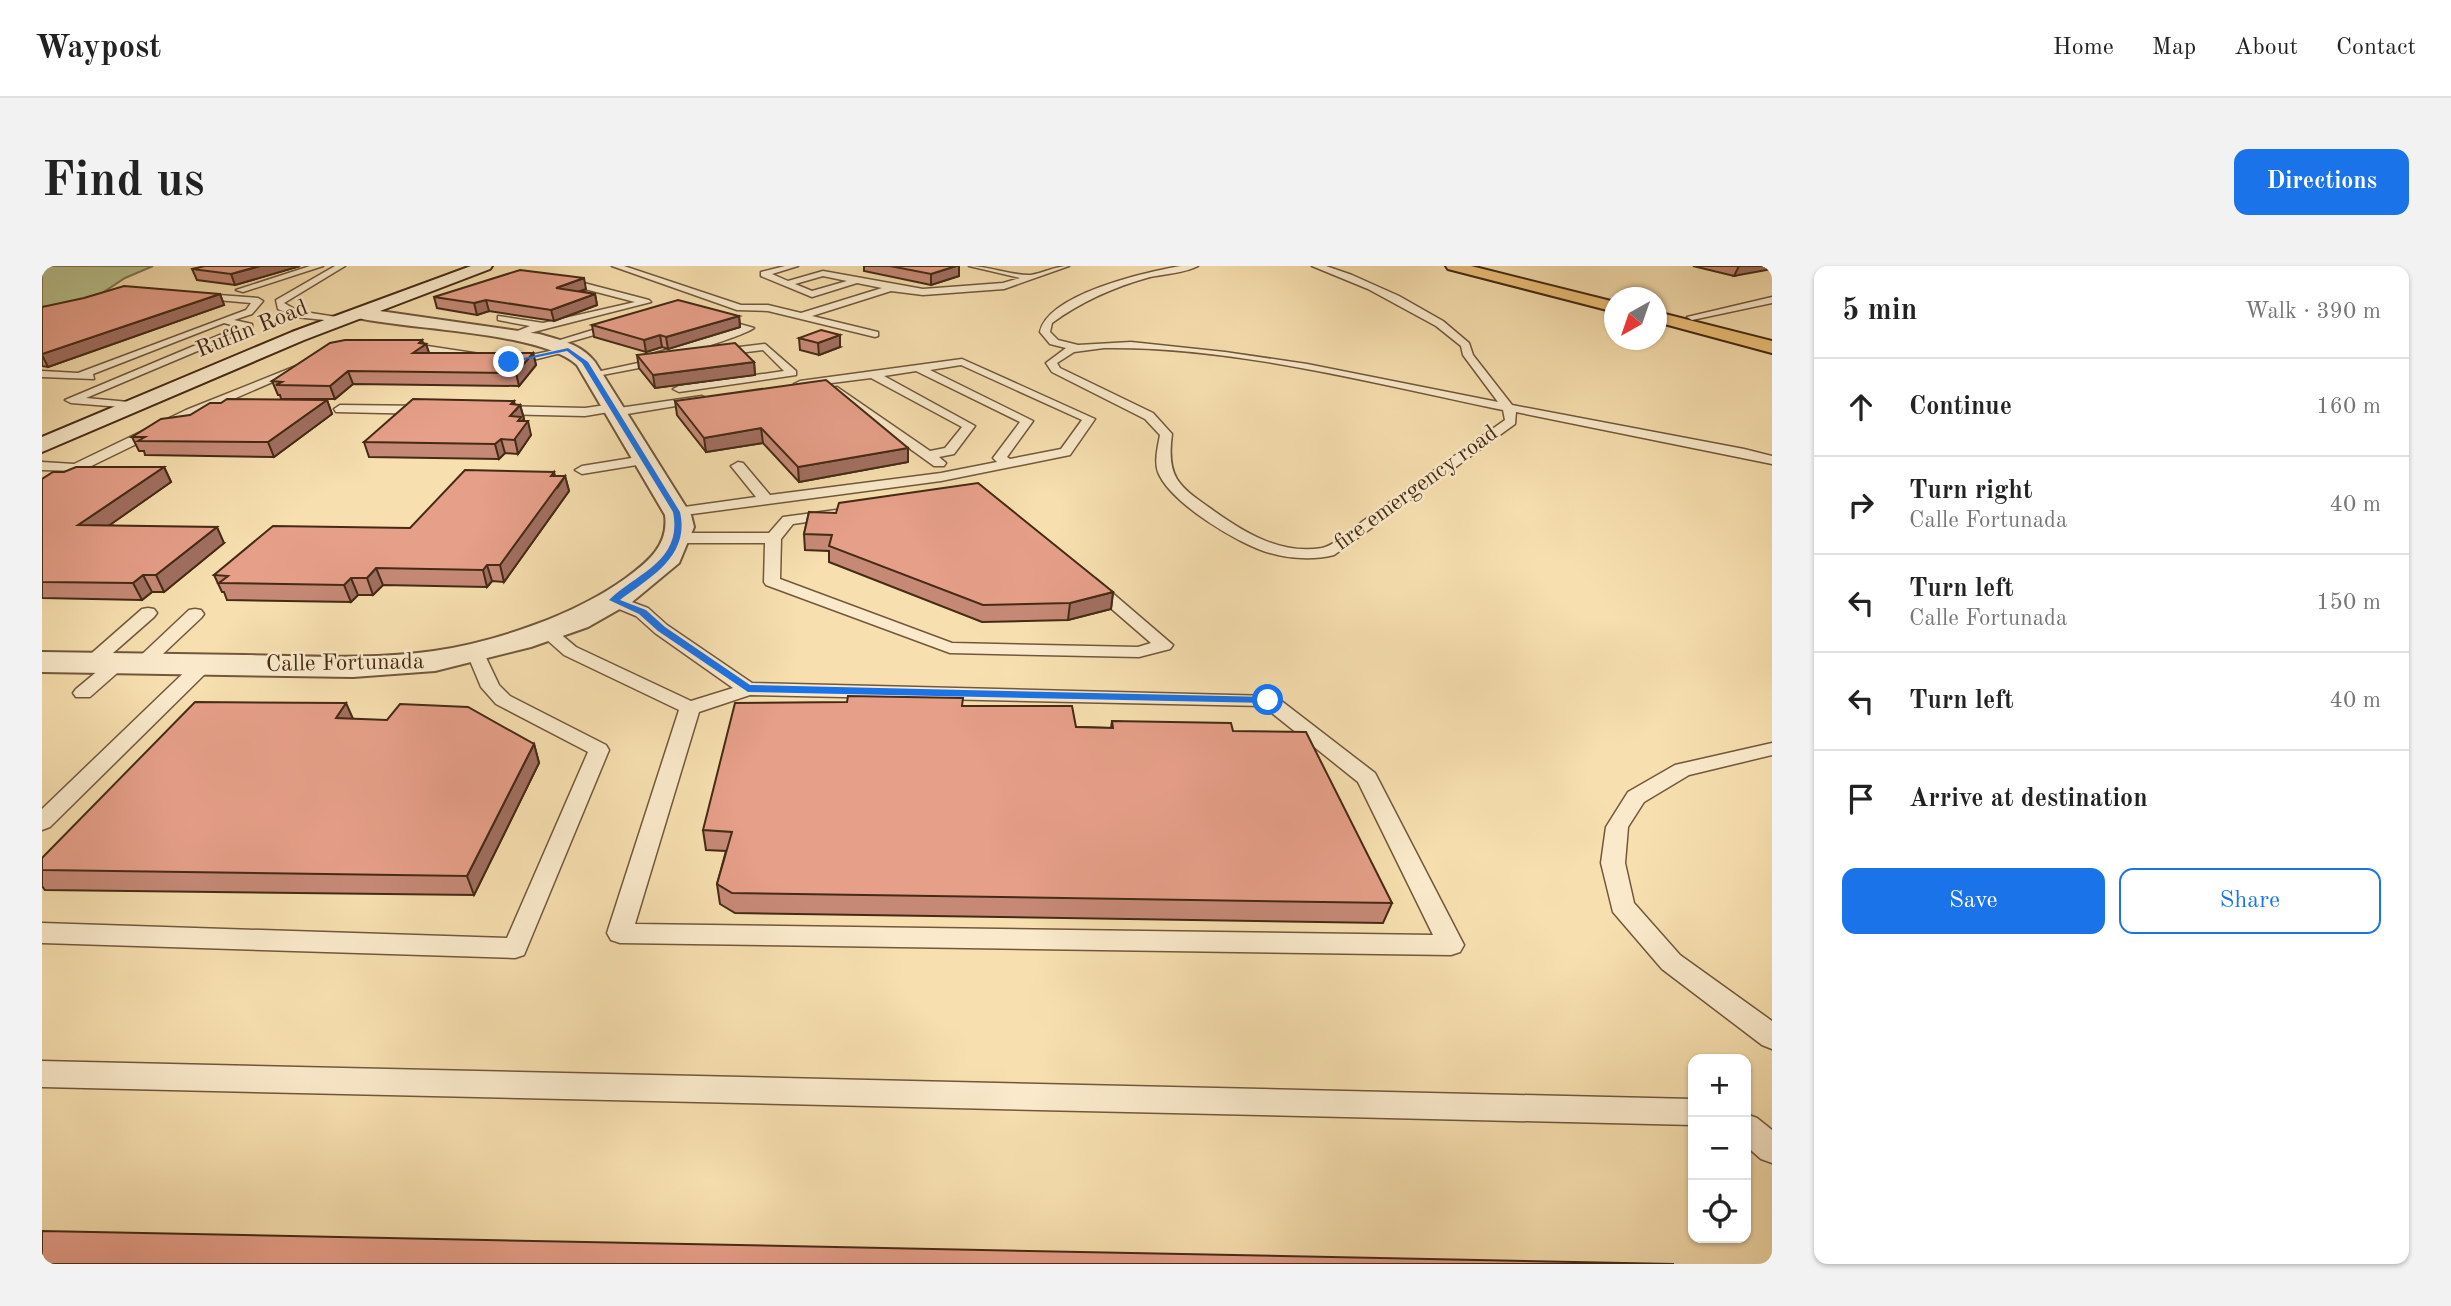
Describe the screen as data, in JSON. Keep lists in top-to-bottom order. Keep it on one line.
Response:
{"streets":{"street":["Ruffin Road","Calle Fortunada"],"lane":["fire emergency road"]},"north":"bottom left","page":{"header":"Waypost","nav":["Home","Map","About","Contact"],"buttons":["Directions",["Save","Share"]],"title":"Find us","heading":["5 min","Walk · 390 m"],"list":[["Continue","160 m"],["Turn right","Calle Fortunada","40 m"],["Turn left","Calle Fortunada","150 m"],["Turn left","40 m"],"Arrive at destination"],"map_buttons":["+","−"]}}
